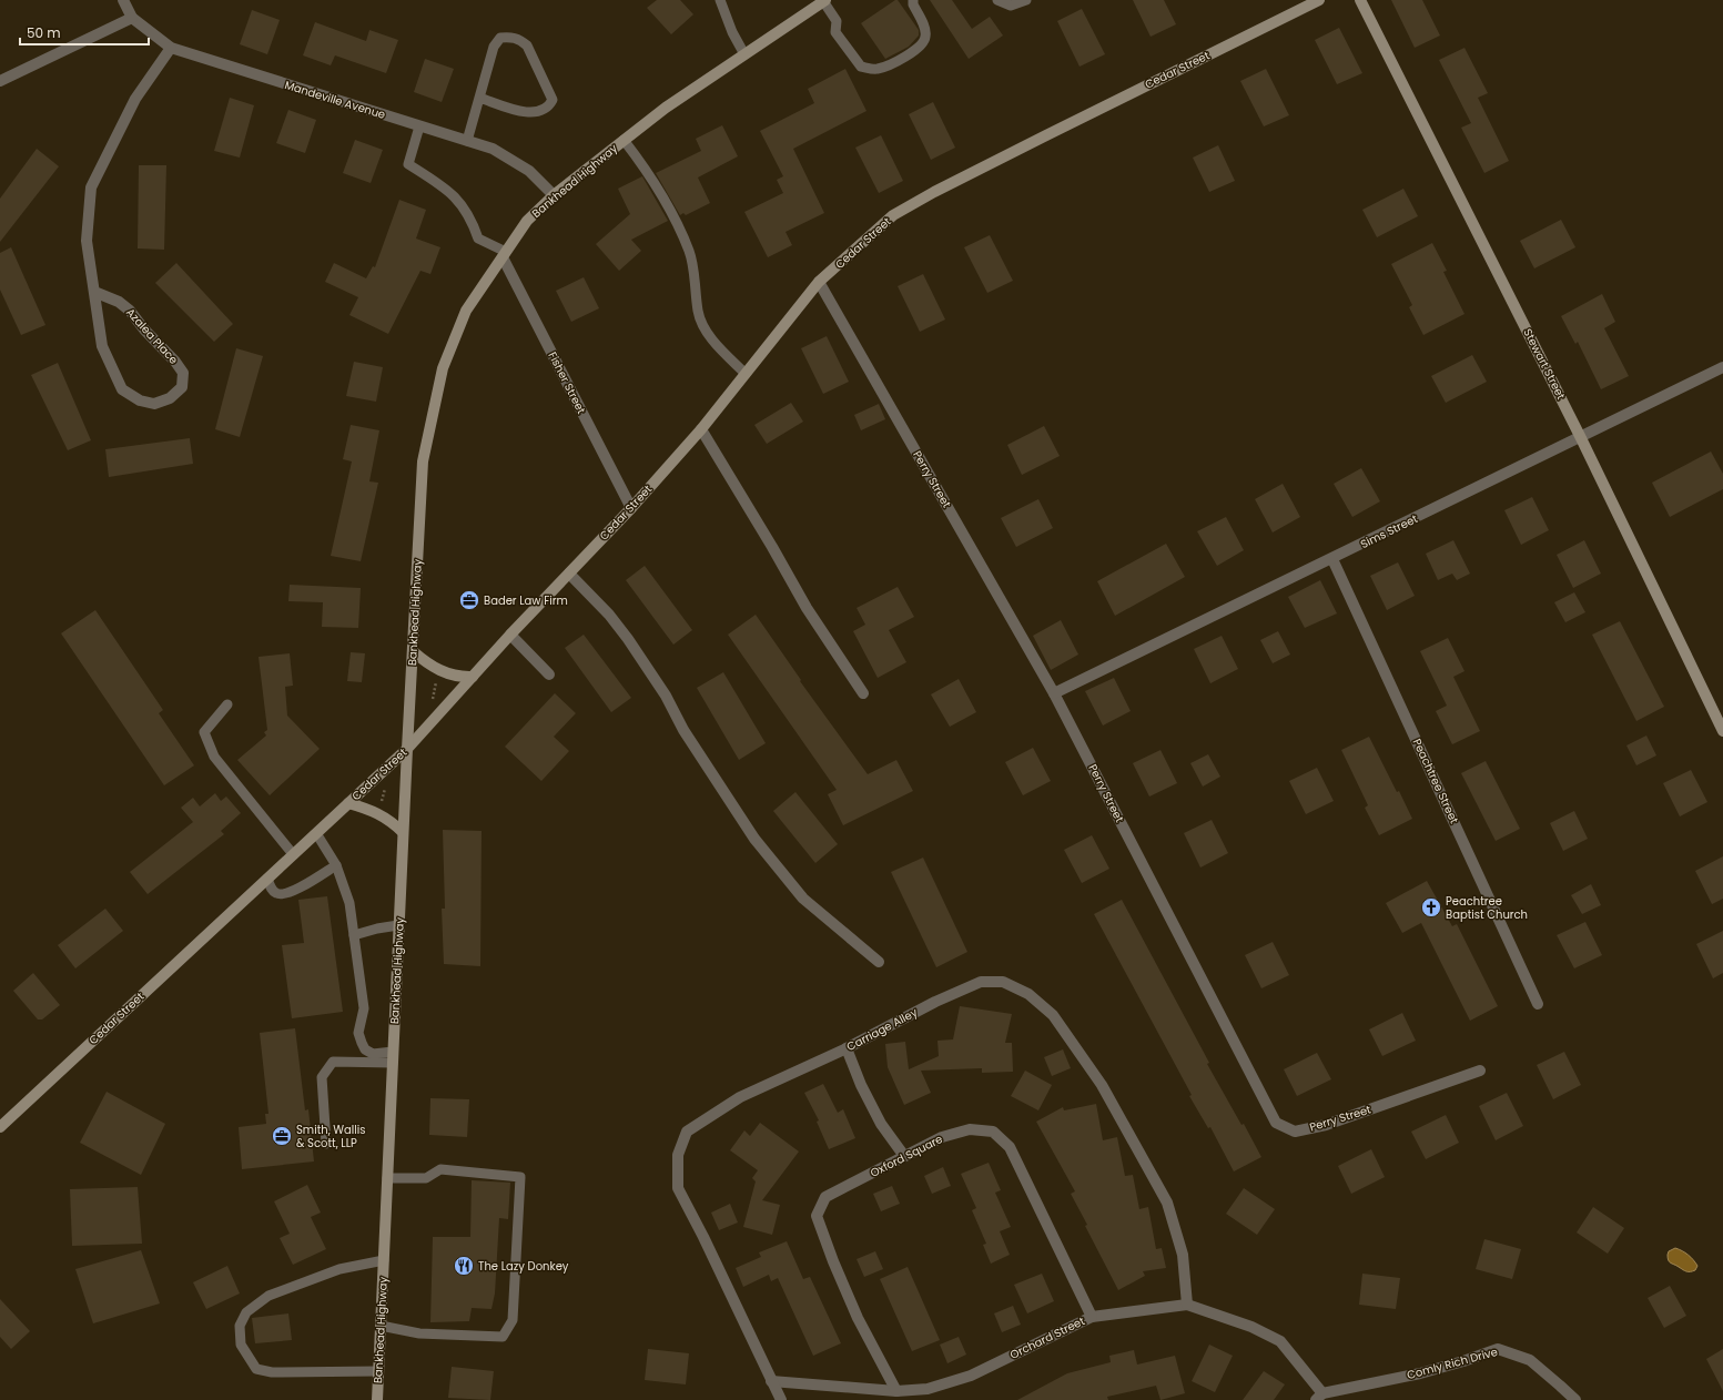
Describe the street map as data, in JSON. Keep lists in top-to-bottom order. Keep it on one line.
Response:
{"streets":{"street":["Cedar Street","Mandeville Avenue","Bankhead Highway","Azalea Place","Stewart Street","Fisher Street","Perry Street","Sims Street","Peachtree Street","Carriage Alley","Oxford Square","Orchard Street","Comly Rich Drive"]},"crossings":[["Cedar Street","Bankhead Highway"],["Cedar Street","Fisher Street"],["Cedar Street","Perry Street"],["Mandeville Avenue","Bankhead Highway"],["Mandeville Avenue","Azalea Place"],["Bankhead Highway","Fisher Street"],["Stewart Street","Sims Street"],["Perry Street","Sims Street"],["Sims Street","Peachtree Street"],["Carriage Alley","Orchard Street"],["Oxford Square","Orchard Street"],["Orchard Street","Comly Rich Drive"]],"places":{"office":["Bader Law Firm","Smith, Wallis & Scott, LLP"],"church":["Peachtree Baptist Church"],"restaurant":["The Lazy Donkey"]},"scale_bar":"50 m"}
